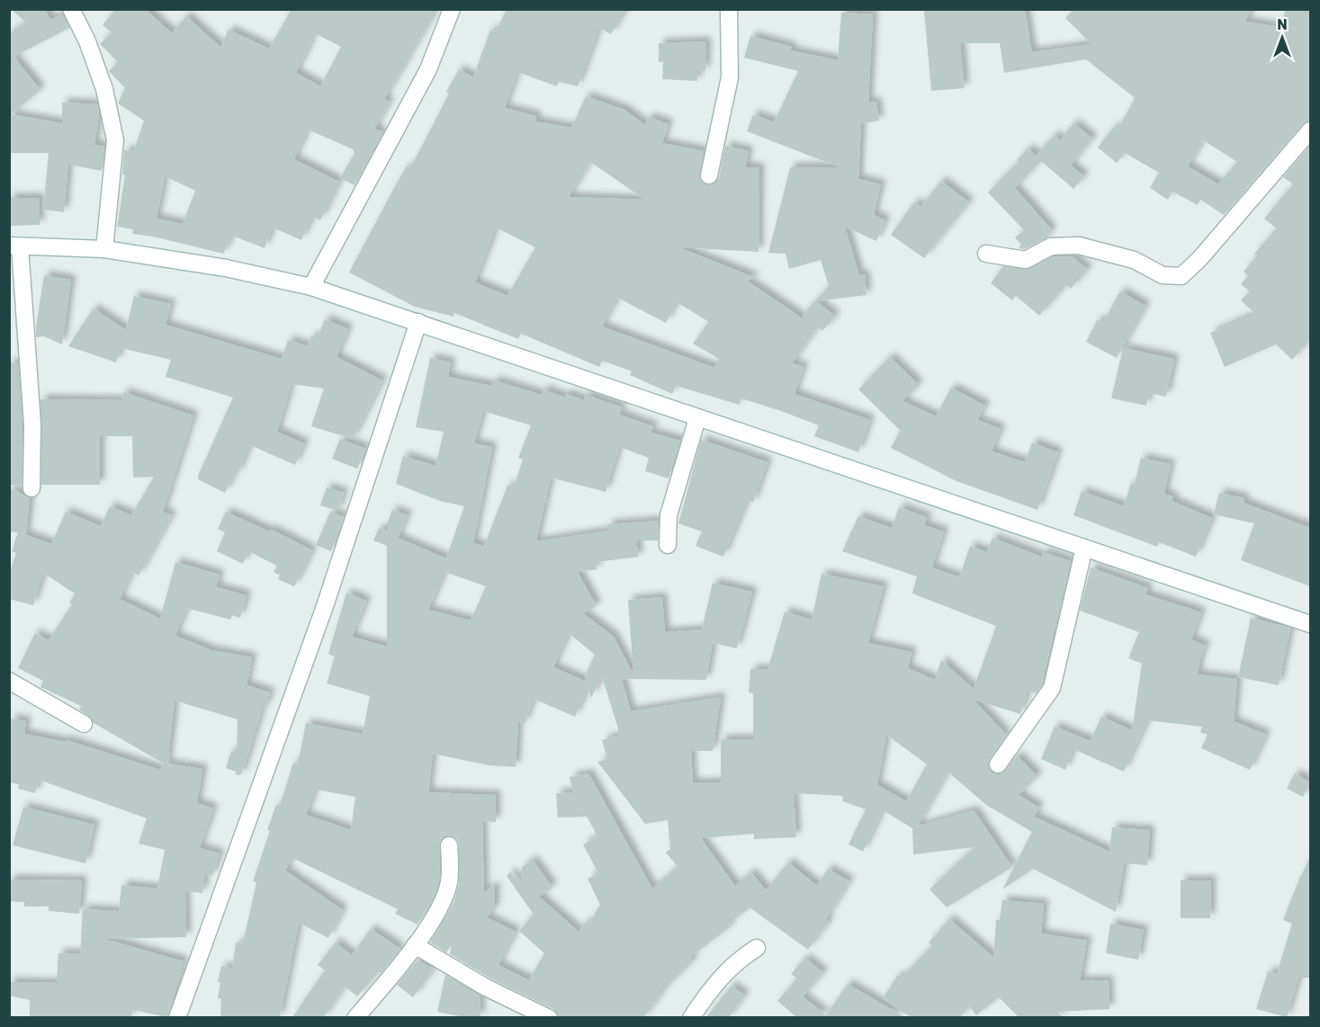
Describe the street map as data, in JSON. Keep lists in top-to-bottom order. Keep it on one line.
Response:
{"north":"top"}
